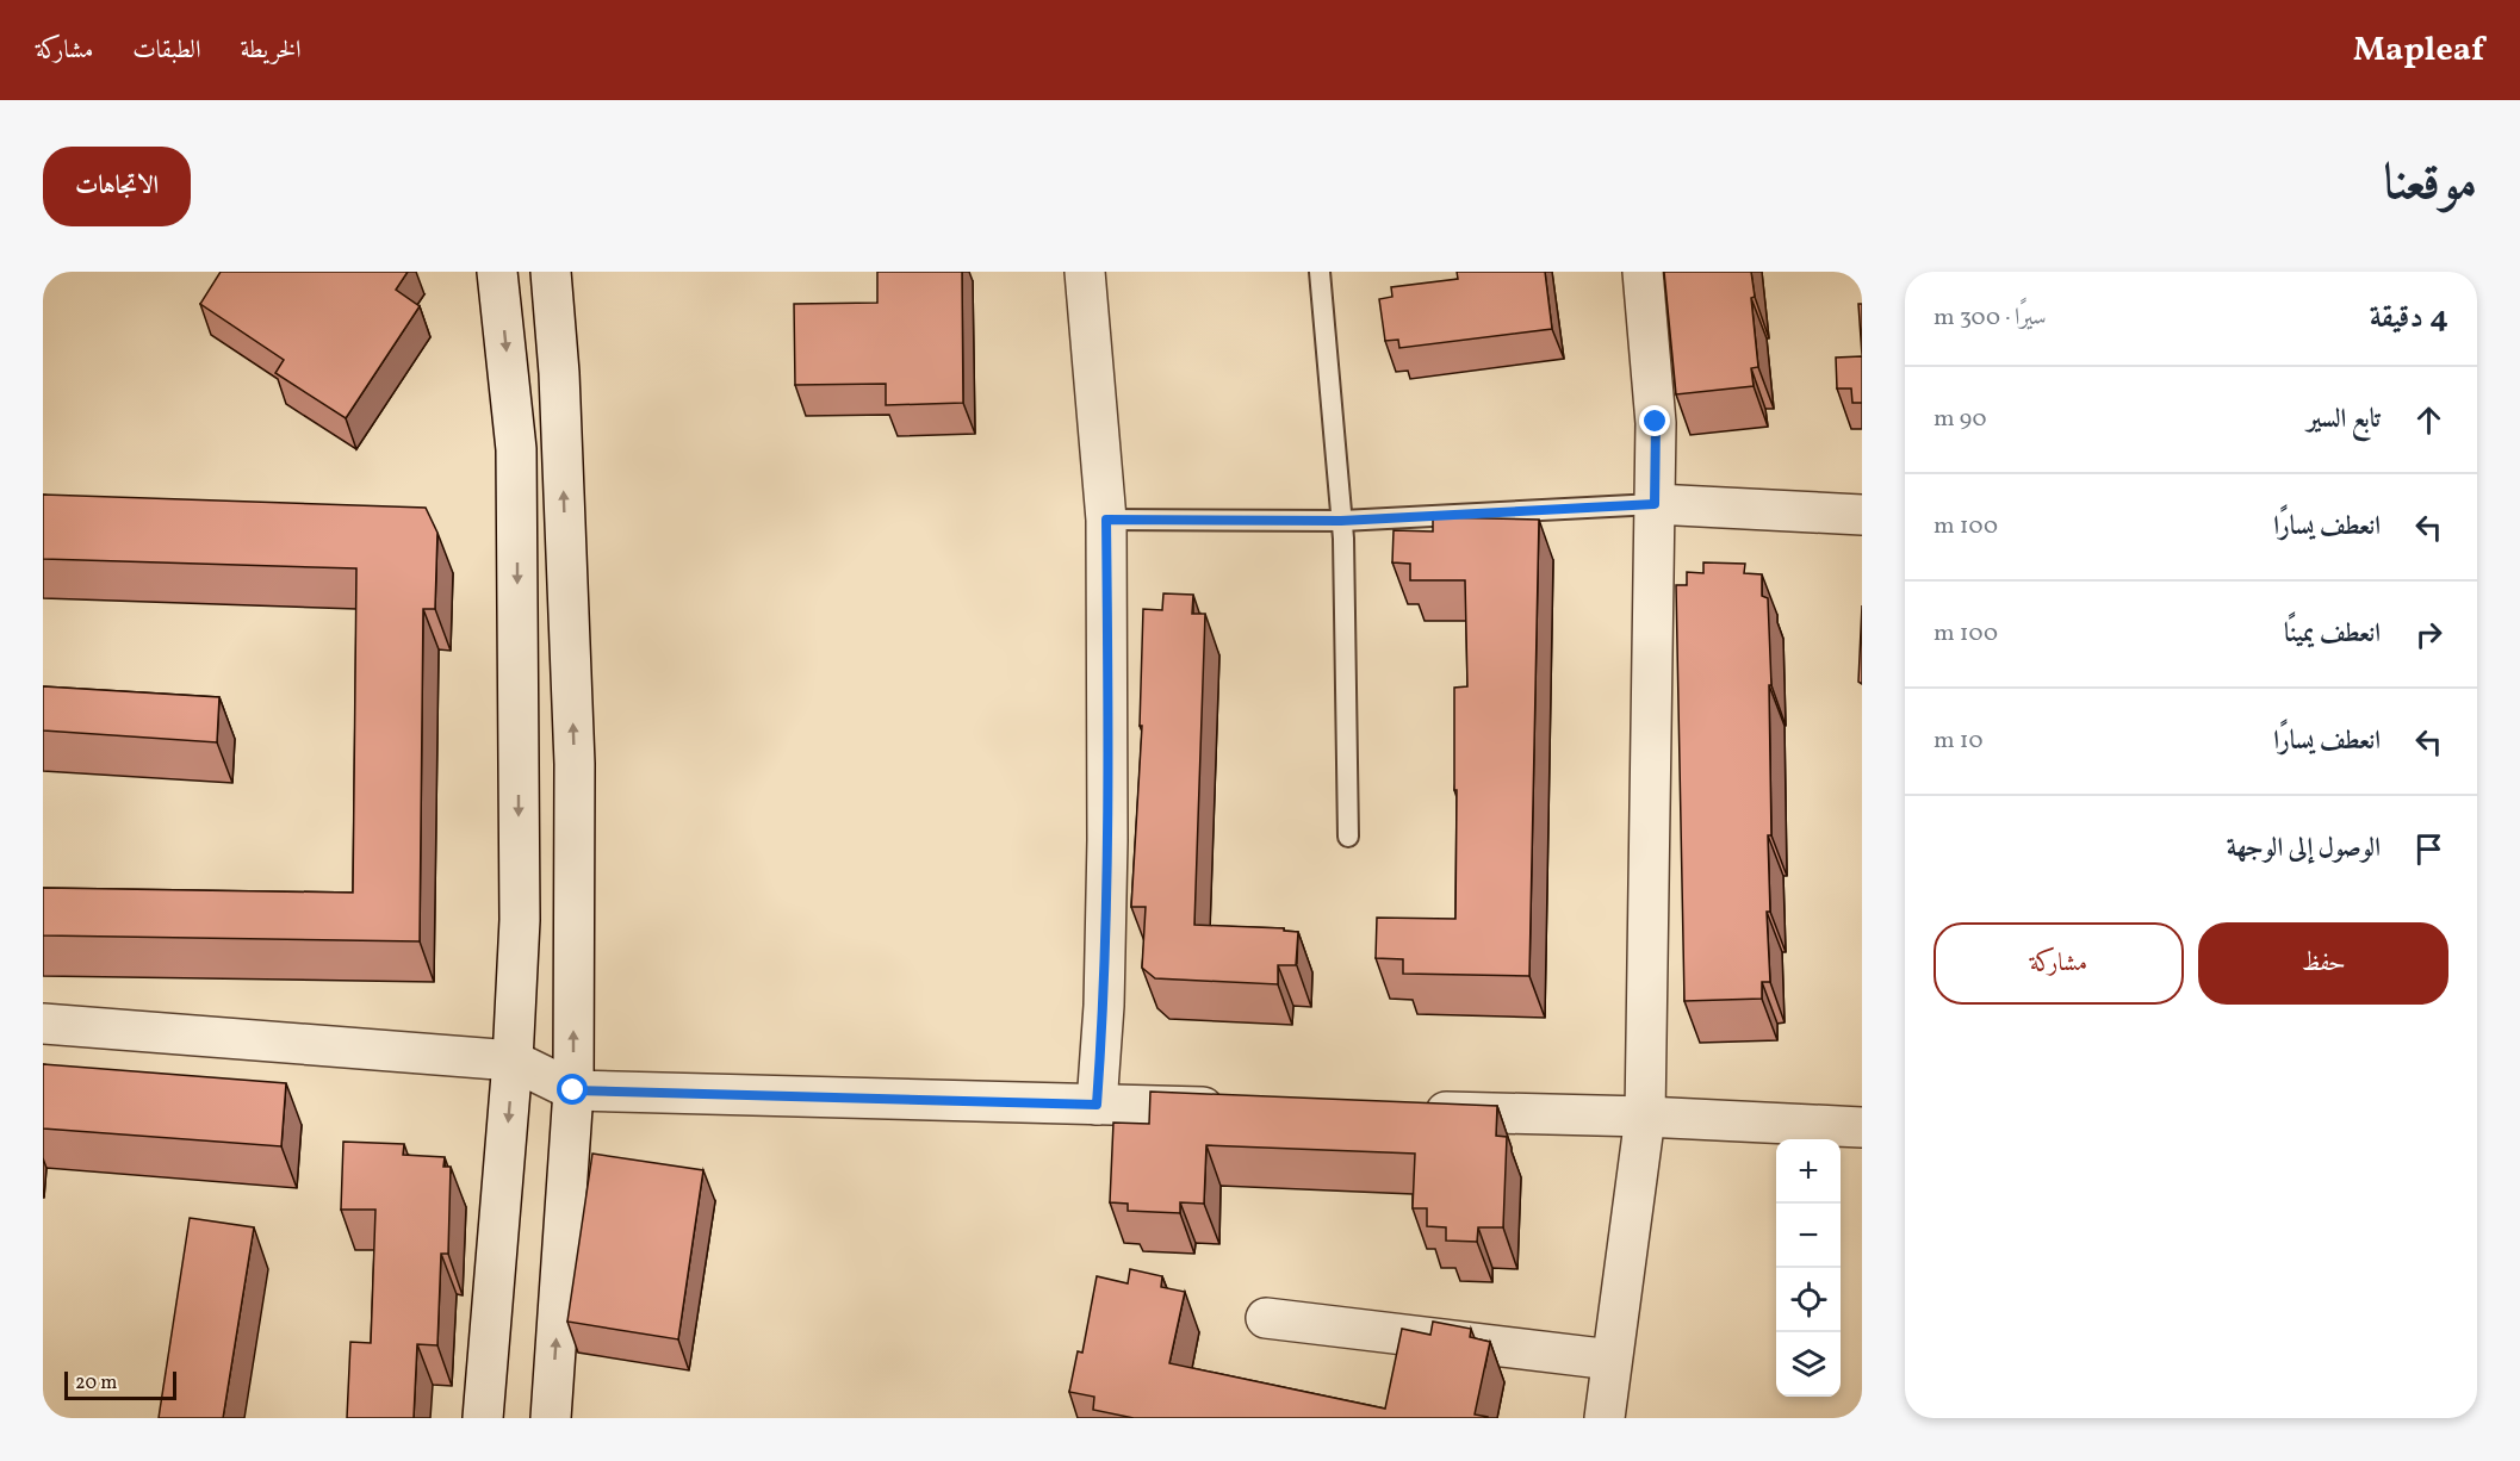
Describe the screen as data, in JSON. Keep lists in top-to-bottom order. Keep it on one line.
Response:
{"scale_bar":"20 m","page":{"header":"Mapleaf","nav":["الخريطة","الطبقات","مشاركة"],"title":"موقعنا","buttons":["الاتجاهات",["حفظ","مشاركة"]],"heading":["4 دقيقة","سيرًا · 300 m"],"list":[["تابع السير","90 m"],["انعطف يسارًا","100 m"],["انعطف يمينًا","100 m"],["انعطف يسارًا","10 m"],"الوصول إلى الوجهة"],"map_buttons":["+","−"],"scale":"20 m"}}
